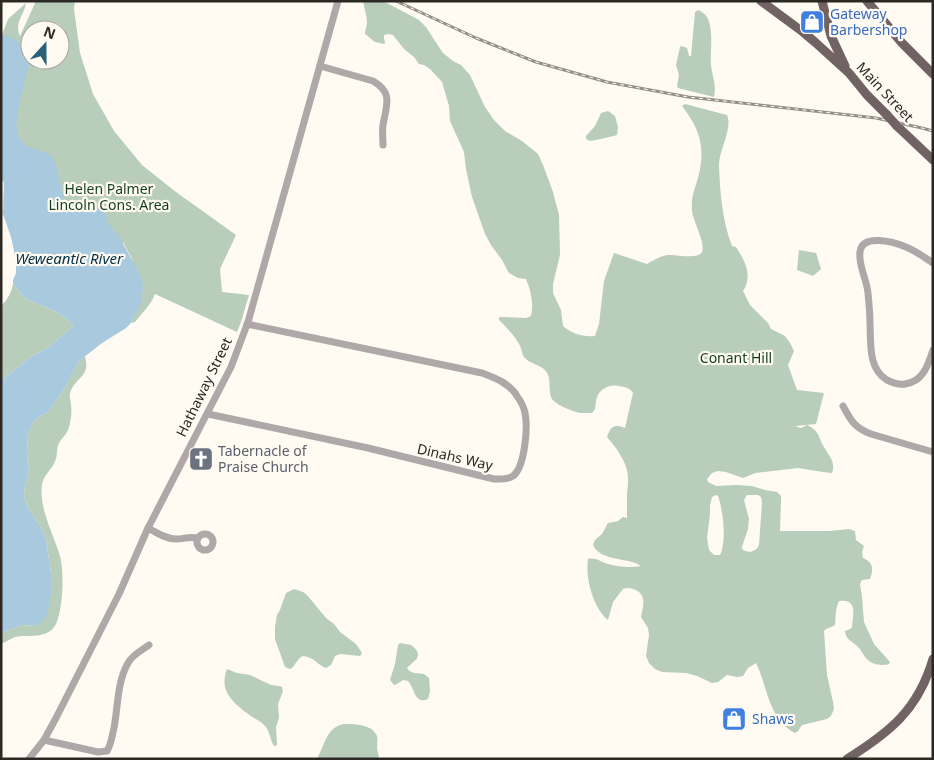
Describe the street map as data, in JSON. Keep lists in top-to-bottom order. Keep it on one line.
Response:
{"streets":{"main road":["Main Street"],"street":["Hathaway Street","Dinahs Way"]},"crossings":[["Hathaway Street","Dinahs Way"]],"water":["Weweantic River"],"parks":["Helen Palmer Lincoln Cons. Area","Conant Hill"],"places":{"shop":["Gateway Barbershop","Shaws"],"church":["Tabernacle of Praise Church"]},"north":"top"}
